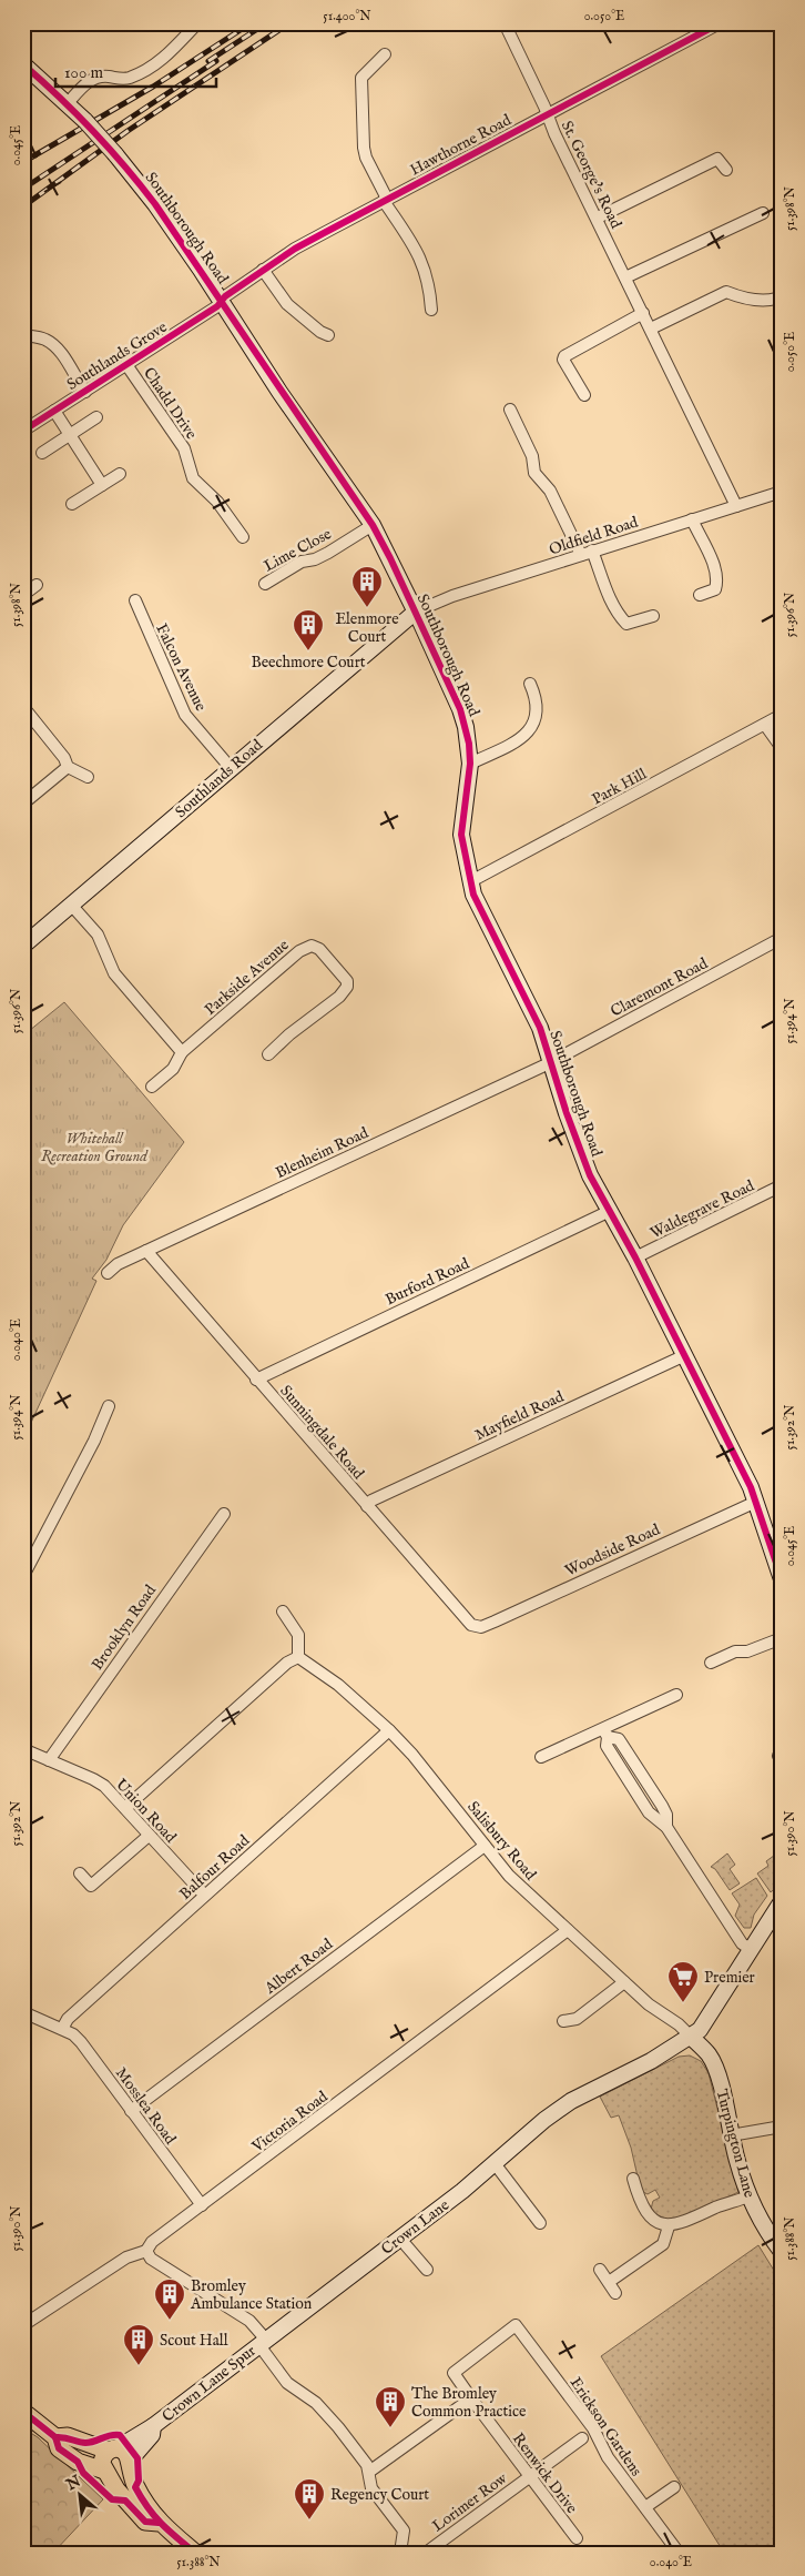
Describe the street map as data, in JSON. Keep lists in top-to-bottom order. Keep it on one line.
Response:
{"streets":{"street":["Hawthorne Road","St. George's Road","Southborough Road","Southlands Grove","Chadd Drive","Oldfield Road","Lime Close","Falcon Avenue","Southlands Road","Park Hill","Parkside Avenue","Claremont Road","Blenheim Road","Waldegrave Road","Burford Road","Mayfield Road","Sunningdale Road","Woodside Road","Brooklyn Road","Union Road","Salisbury Road","Balfour Road","Albert Road","Mosslea Road","Victoria Road","Turpington Lane","Crown Lane","Crown Lane Spur","Erickson Gardens","Renwick Drive","Lorimer Row"]},"crossings":[["Hawthorne Road","St. George's Road"],["Hawthorne Road","Southborough Road"],["Hawthorne Road","Southlands Grove"],["St. George's Road","Oldfield Road"],["Southborough Road","Southlands Grove"],["Southborough Road","Oldfield Road"],["Southborough Road","Lime Close"],["Southborough Road","Southlands Road"],["Southborough Road","Park Hill"],["Southborough Road","Claremont Road"],["Southborough Road","Blenheim Road"],["Southborough Road","Waldegrave Road"],["Southborough Road","Burford Road"],["Southborough Road","Mayfield Road"],["Southborough Road","Woodside Road"],["Southlands Grove","Chadd Drive"],["Oldfield Road","Southlands Road"],["Falcon Avenue","Southlands Road"],["Claremont Road","Blenheim Road"],["Blenheim Road","Sunningdale Road"],["Burford Road","Sunningdale Road"],["Mayfield Road","Sunningdale Road"],["Sunningdale Road","Woodside Road"],["Brooklyn Road","Union Road"],["Union Road","Balfour Road"],["Salisbury Road","Balfour Road"],["Salisbury Road","Albert Road"],["Salisbury Road","Victoria Road"],["Salisbury Road","Turpington Lane"],["Salisbury Road","Crown Lane"],["Balfour Road","Mosslea Road"],["Albert Road","Mosslea Road"],["Mosslea Road","Victoria Road"],["Turpington Lane","Crown Lane"],["Crown Lane","Crown Lane Spur"],["Erickson Gardens","Renwick Drive"],["Renwick Drive","Lorimer Row"]],"parks":["Whitehall Recreation Ground"],"places":{"building":["Elenmore Court","Beechmore Court","Bromley Ambulance Station","Scout Hall","The Bromley Common Practice","Regency Court"],"supermarket":["Premier"]},"scale_bar":"100 m","north":"top left","coordinates":["51.400°N","0.050°E","0.045°E","51.398°N","51.396°N","51.394°N","0.040°E","51.392°N","51.390°N","51.388°N"]}
